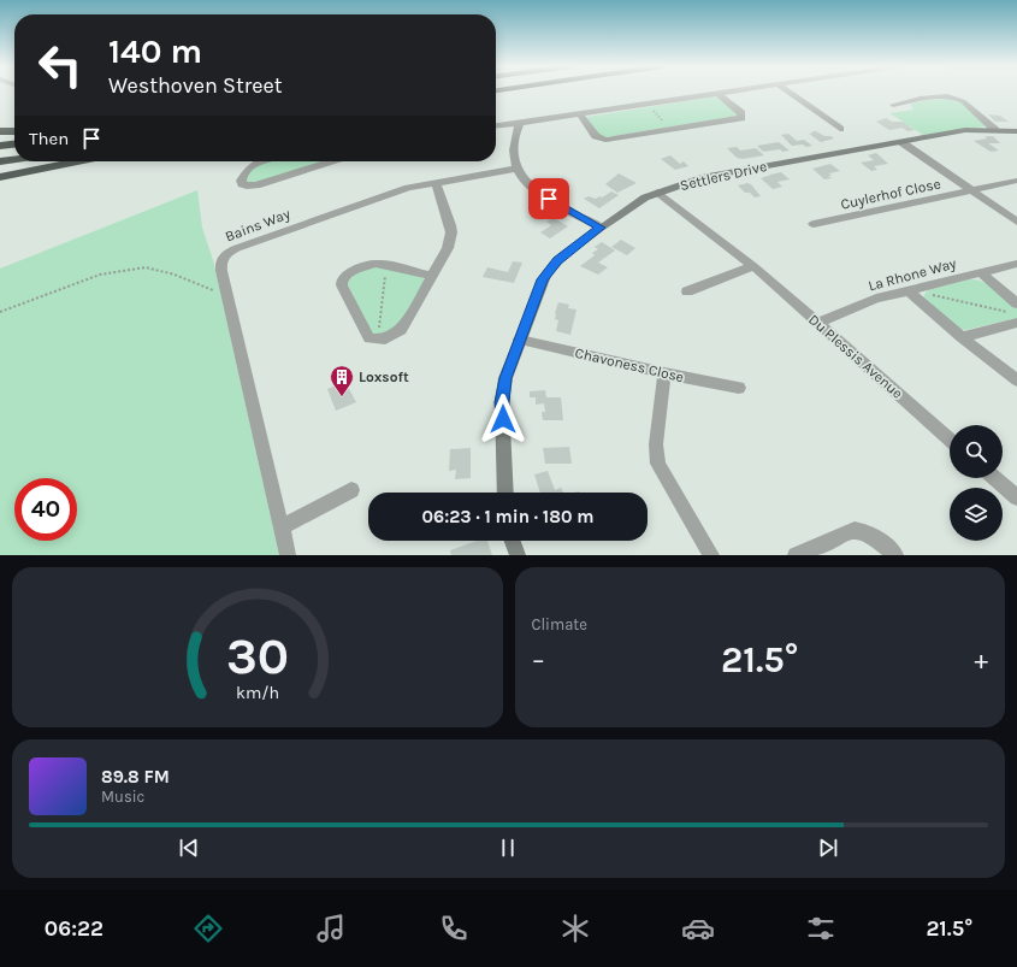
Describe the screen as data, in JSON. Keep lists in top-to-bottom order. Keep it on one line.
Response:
{"streets":{"street":["Settlers Drive","Cuylerhof Close","Bains Way","La Rhone Way","Du Plessis Avenue","Chavoness Close"]},"crossings":[["Settlers Drive","Du Plessis Avenue"],["Settlers Drive","Chavoness Close"],["La Rhone Way","Du Plessis Avenue"]],"places":{"building":["Loxsoft"]},"page":{"turn":["140 m","Westhoven Street"],"then":"Then","limit":"40","trip":"06:23 · 1 min · 180 m","tile":"Climate","heat":["−","21.5°","+"],"song":["89.8 FM","Music"],"tabs":["06:22","21.5°"],"gauge":["30","km/h"]}}
